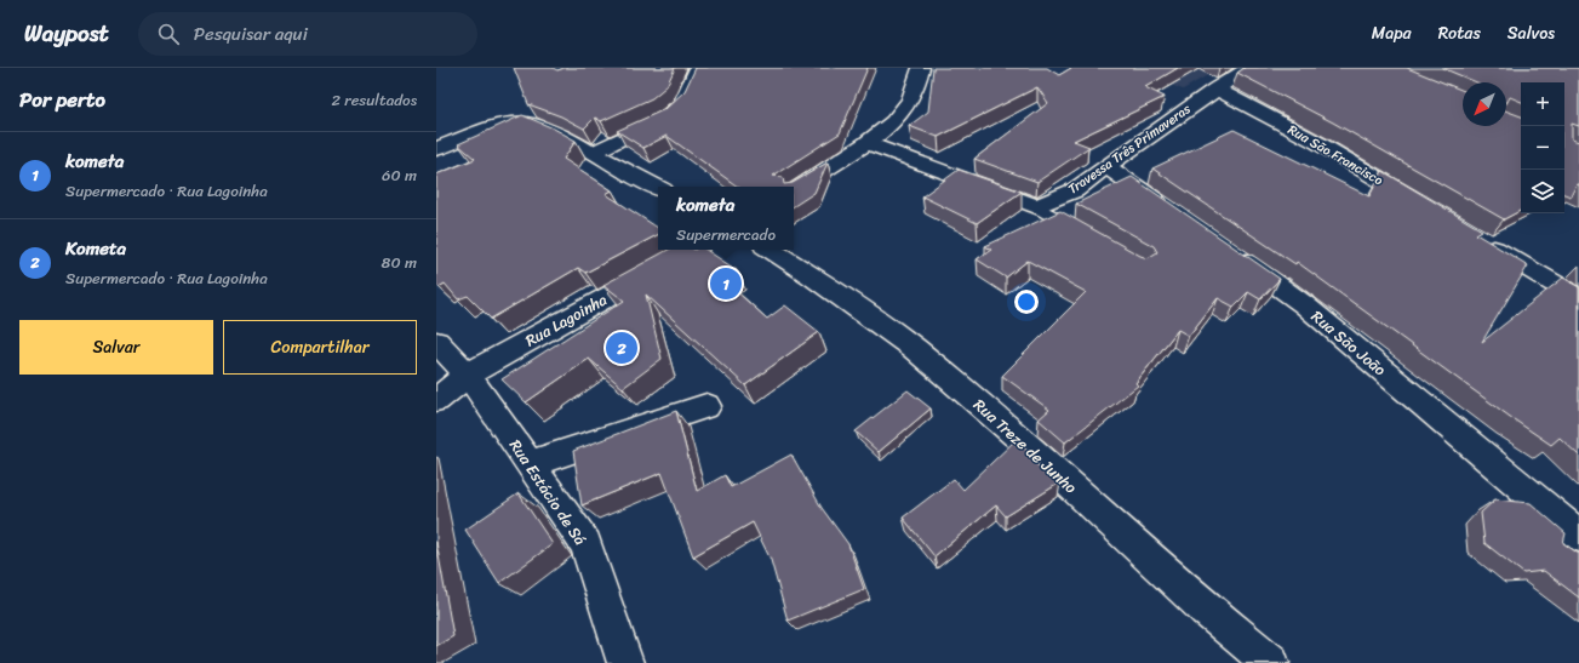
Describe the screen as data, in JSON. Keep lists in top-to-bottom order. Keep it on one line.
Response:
{"streets":{"street":["Travessa Três Primaveras","Rua São Francisco","Rua Lagoinha","Rua São João","Rua Treze de Junho","Rua Estácio de Sá"]},"crossings":[["Travessa Três Primaveras","Rua São Francisco"],["Rua Lagoinha","Rua Estácio de Sá"]],"north":"bottom left","page":{"header":"Waypost","search":"Pesquisar aqui","nav":["Mapa","Rotas","Salvos"],"heading":["Por perto","2 resultados"],"map_buttons":["+","−"],"list":[{"mark":"1","name":"kometa","note":"Supermercado · Rua Lagoinha","value":"60 m"},{"mark":"2","name":"Kometa","note":"Supermercado · Rua Lagoinha","value":"80 m"}],"popup":["kometa","Supermercado"],"pins":["1","2"],"buttons":["Salvar","Compartilhar"]}}
